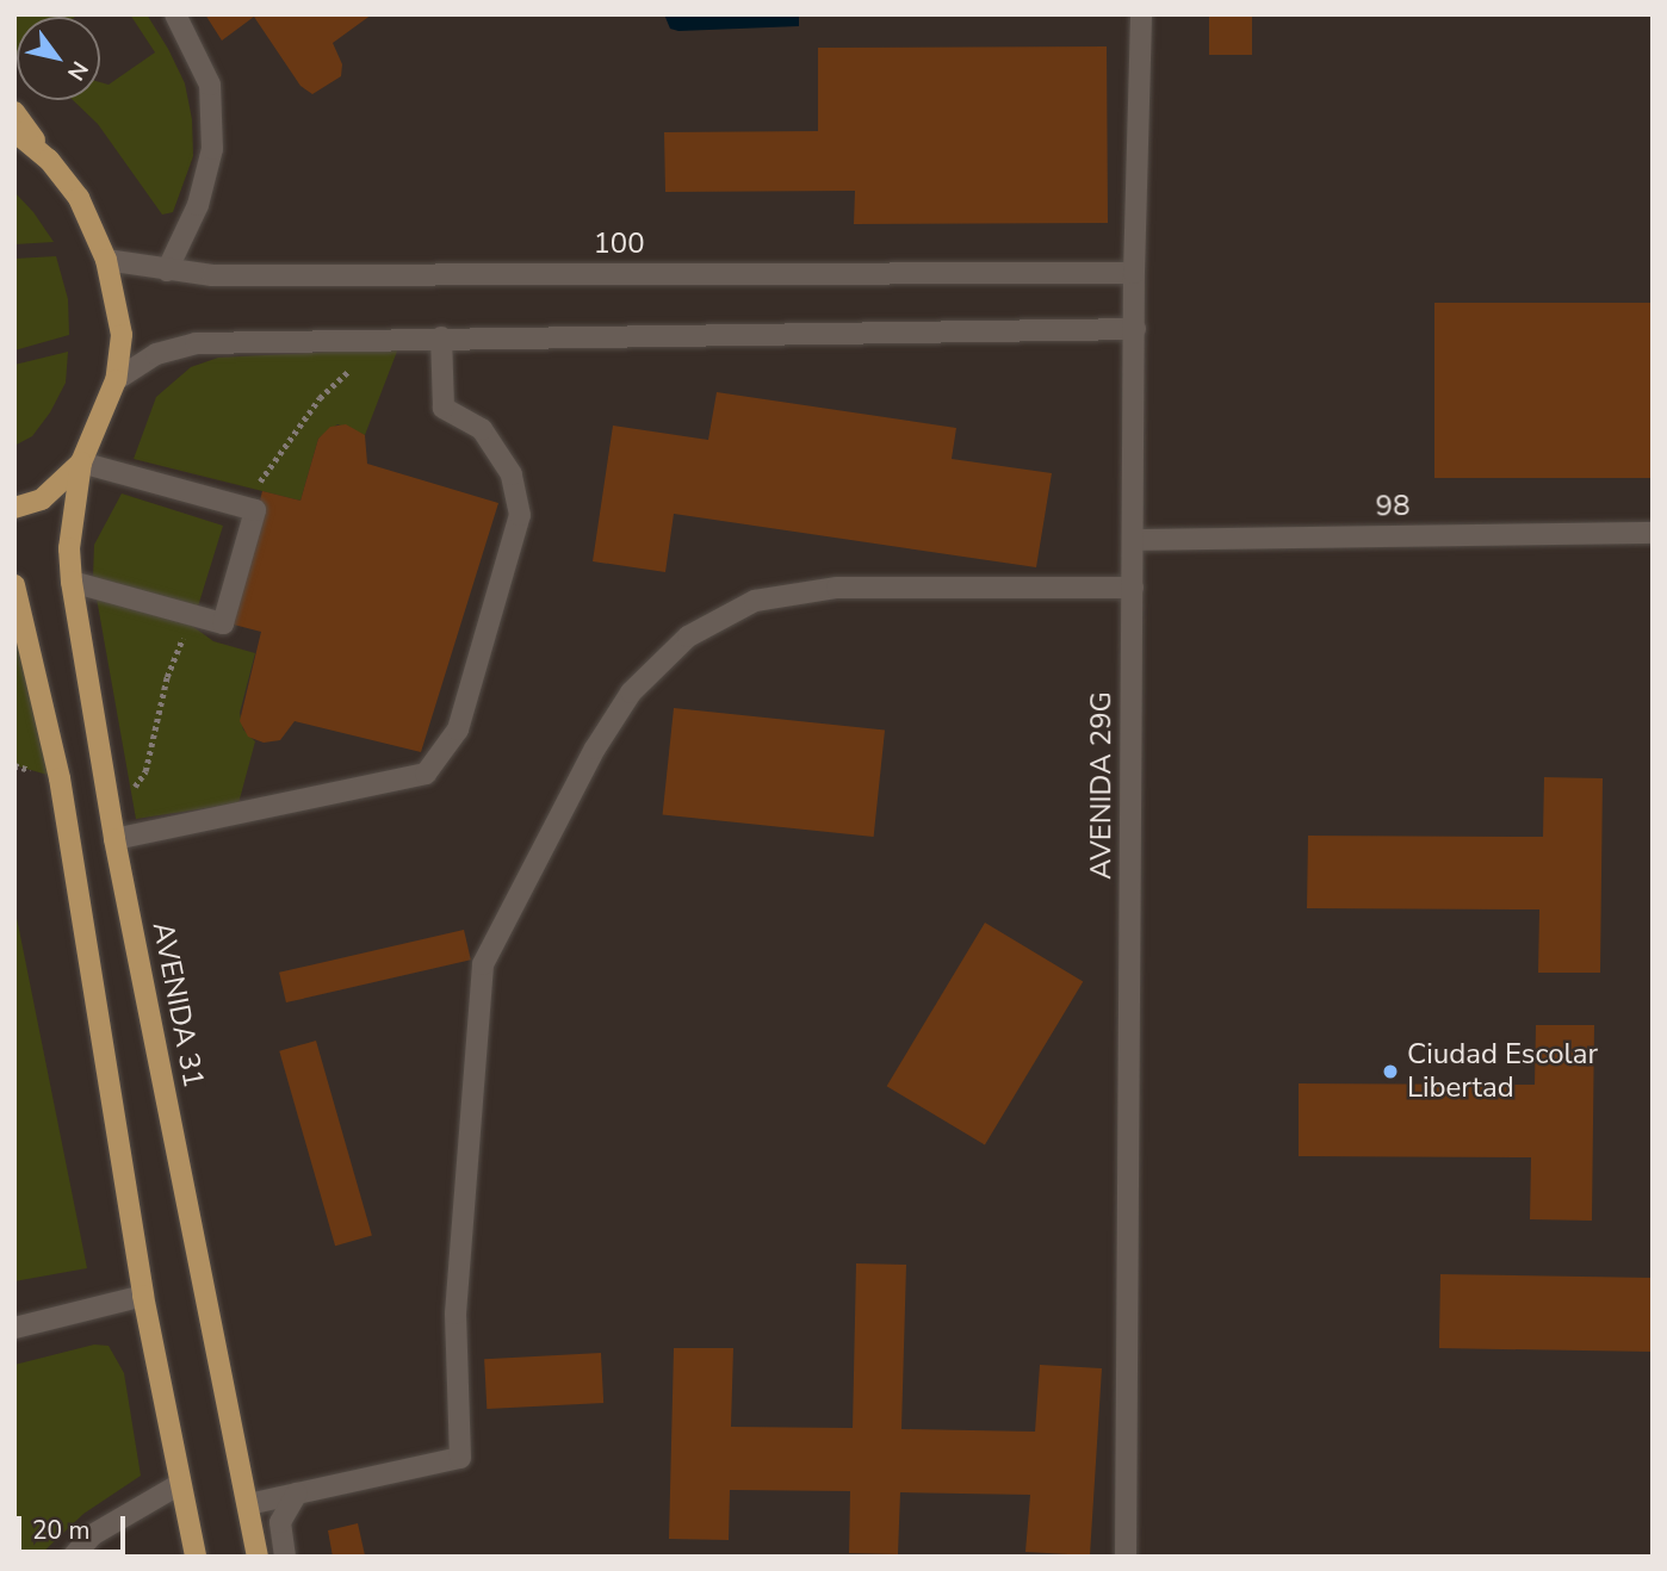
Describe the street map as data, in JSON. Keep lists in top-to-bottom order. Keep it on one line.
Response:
{"streets":{"main road":["AVENIDA 31"],"street":["100","98","AVENIDA 29G"]},"crossings":[["100","AVENIDA 29G"],["98","AVENIDA 29G"]],"places":["Ciudad Escolar Libertad"],"scale_bar":"20 m","north":"bottom right"}
